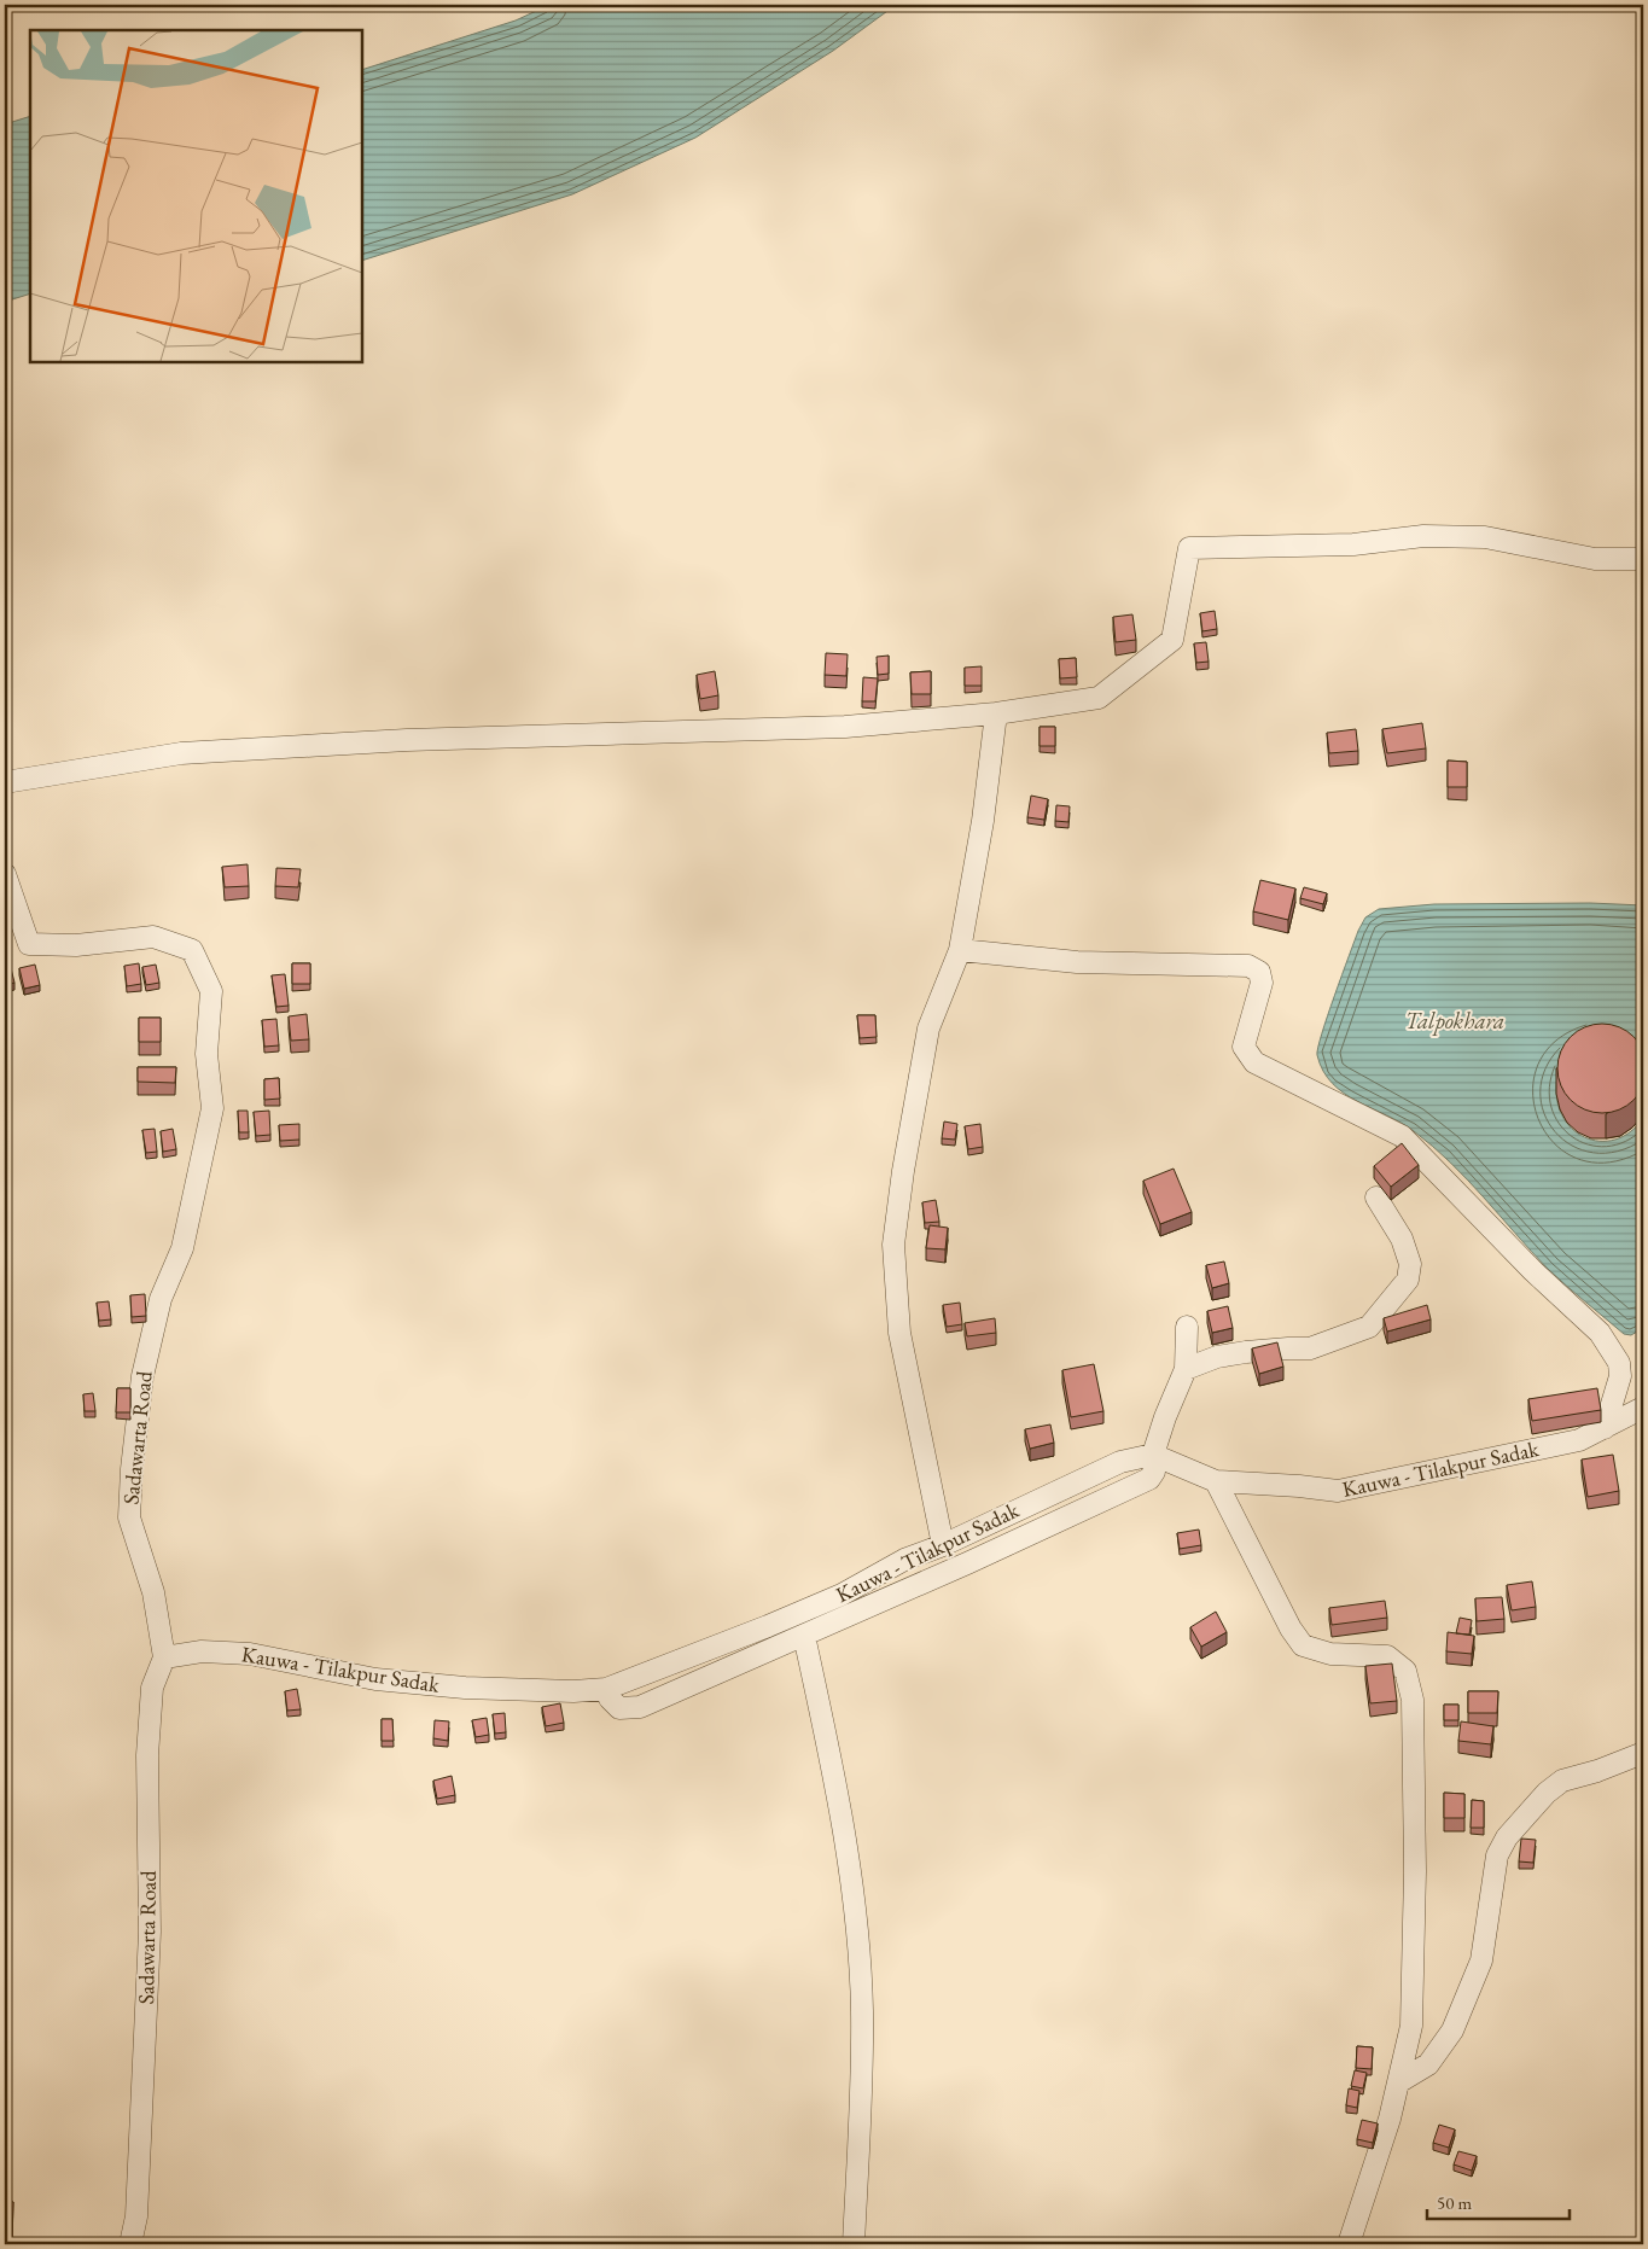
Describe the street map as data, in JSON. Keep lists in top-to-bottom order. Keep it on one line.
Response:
{"streets":{"street":["Sadawarta Road","Kauwa - Tilakpur Sadak"]},"crossings":[["Sadawarta Road","Kauwa - Tilakpur Sadak"]],"water":["Talpokhara"],"scale_bar":"50 m"}
